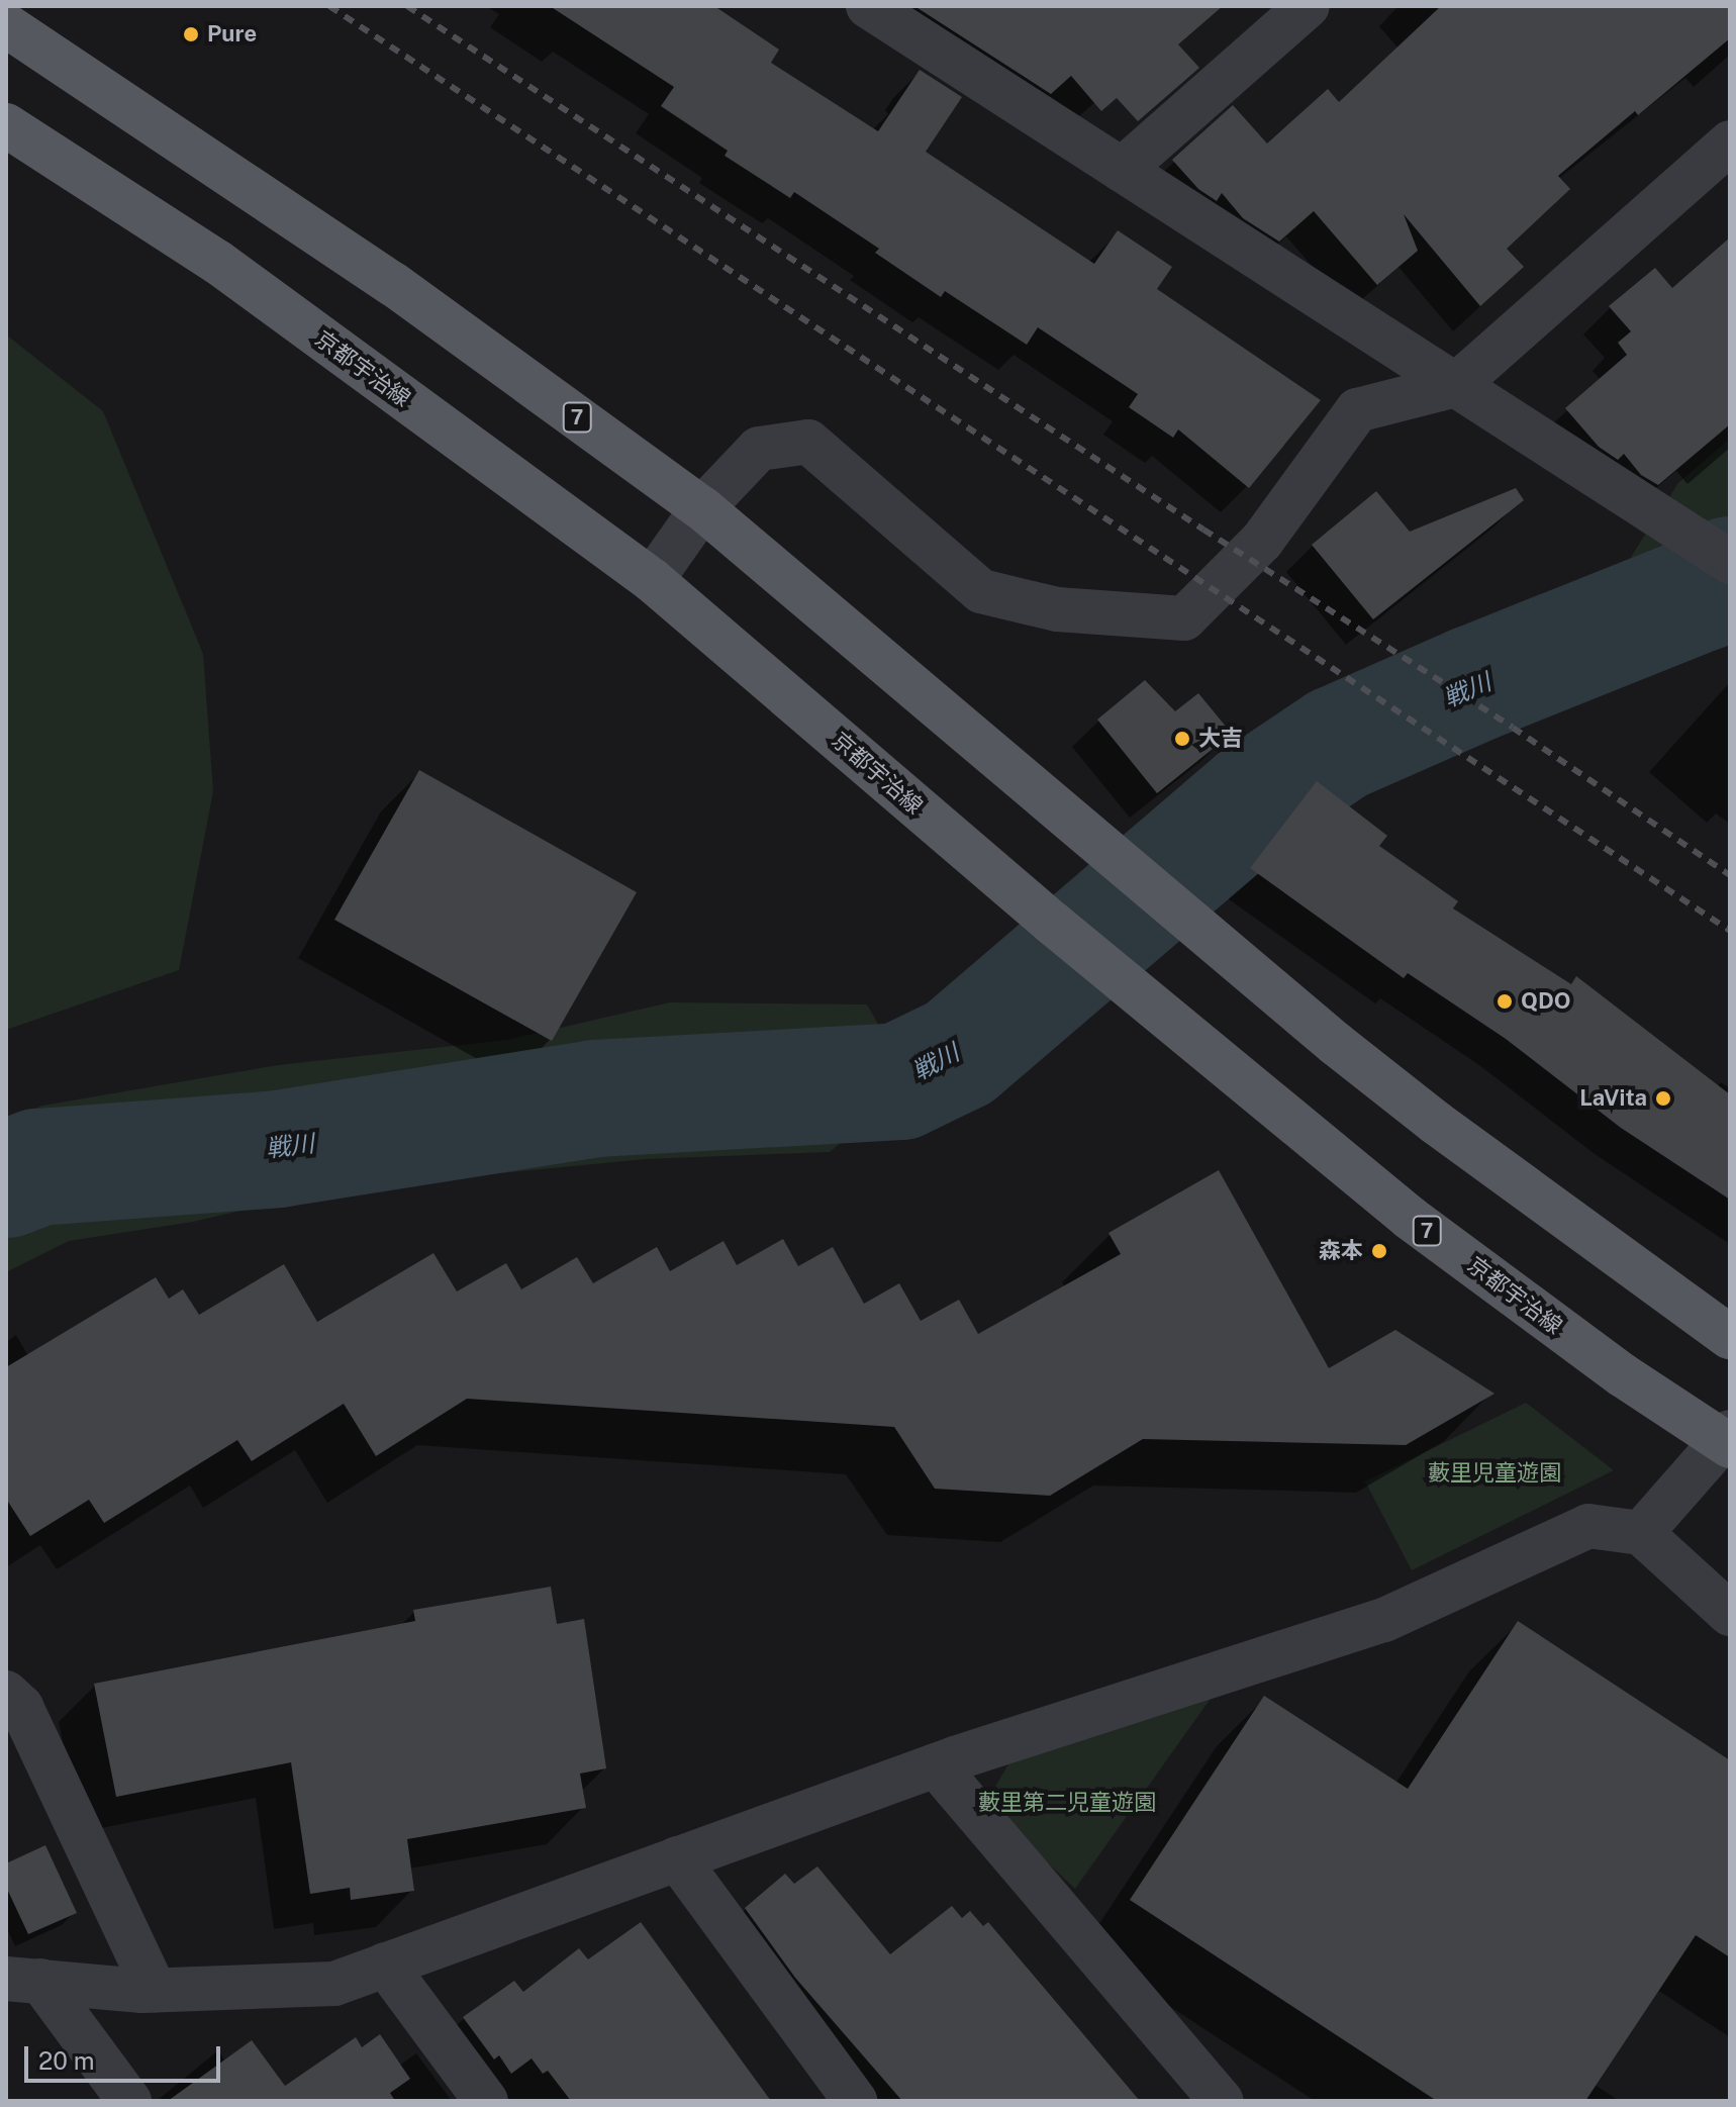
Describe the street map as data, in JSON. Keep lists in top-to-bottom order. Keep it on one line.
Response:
{"streets":{"main road":["京都宇治線","7"]},"water":["戦川"],"parks":["藪里児童遊園","藪里第二児童遊園"],"places":["Pure","大吉","QDO","LaVita","森本"],"scale_bar":"20 m"}
